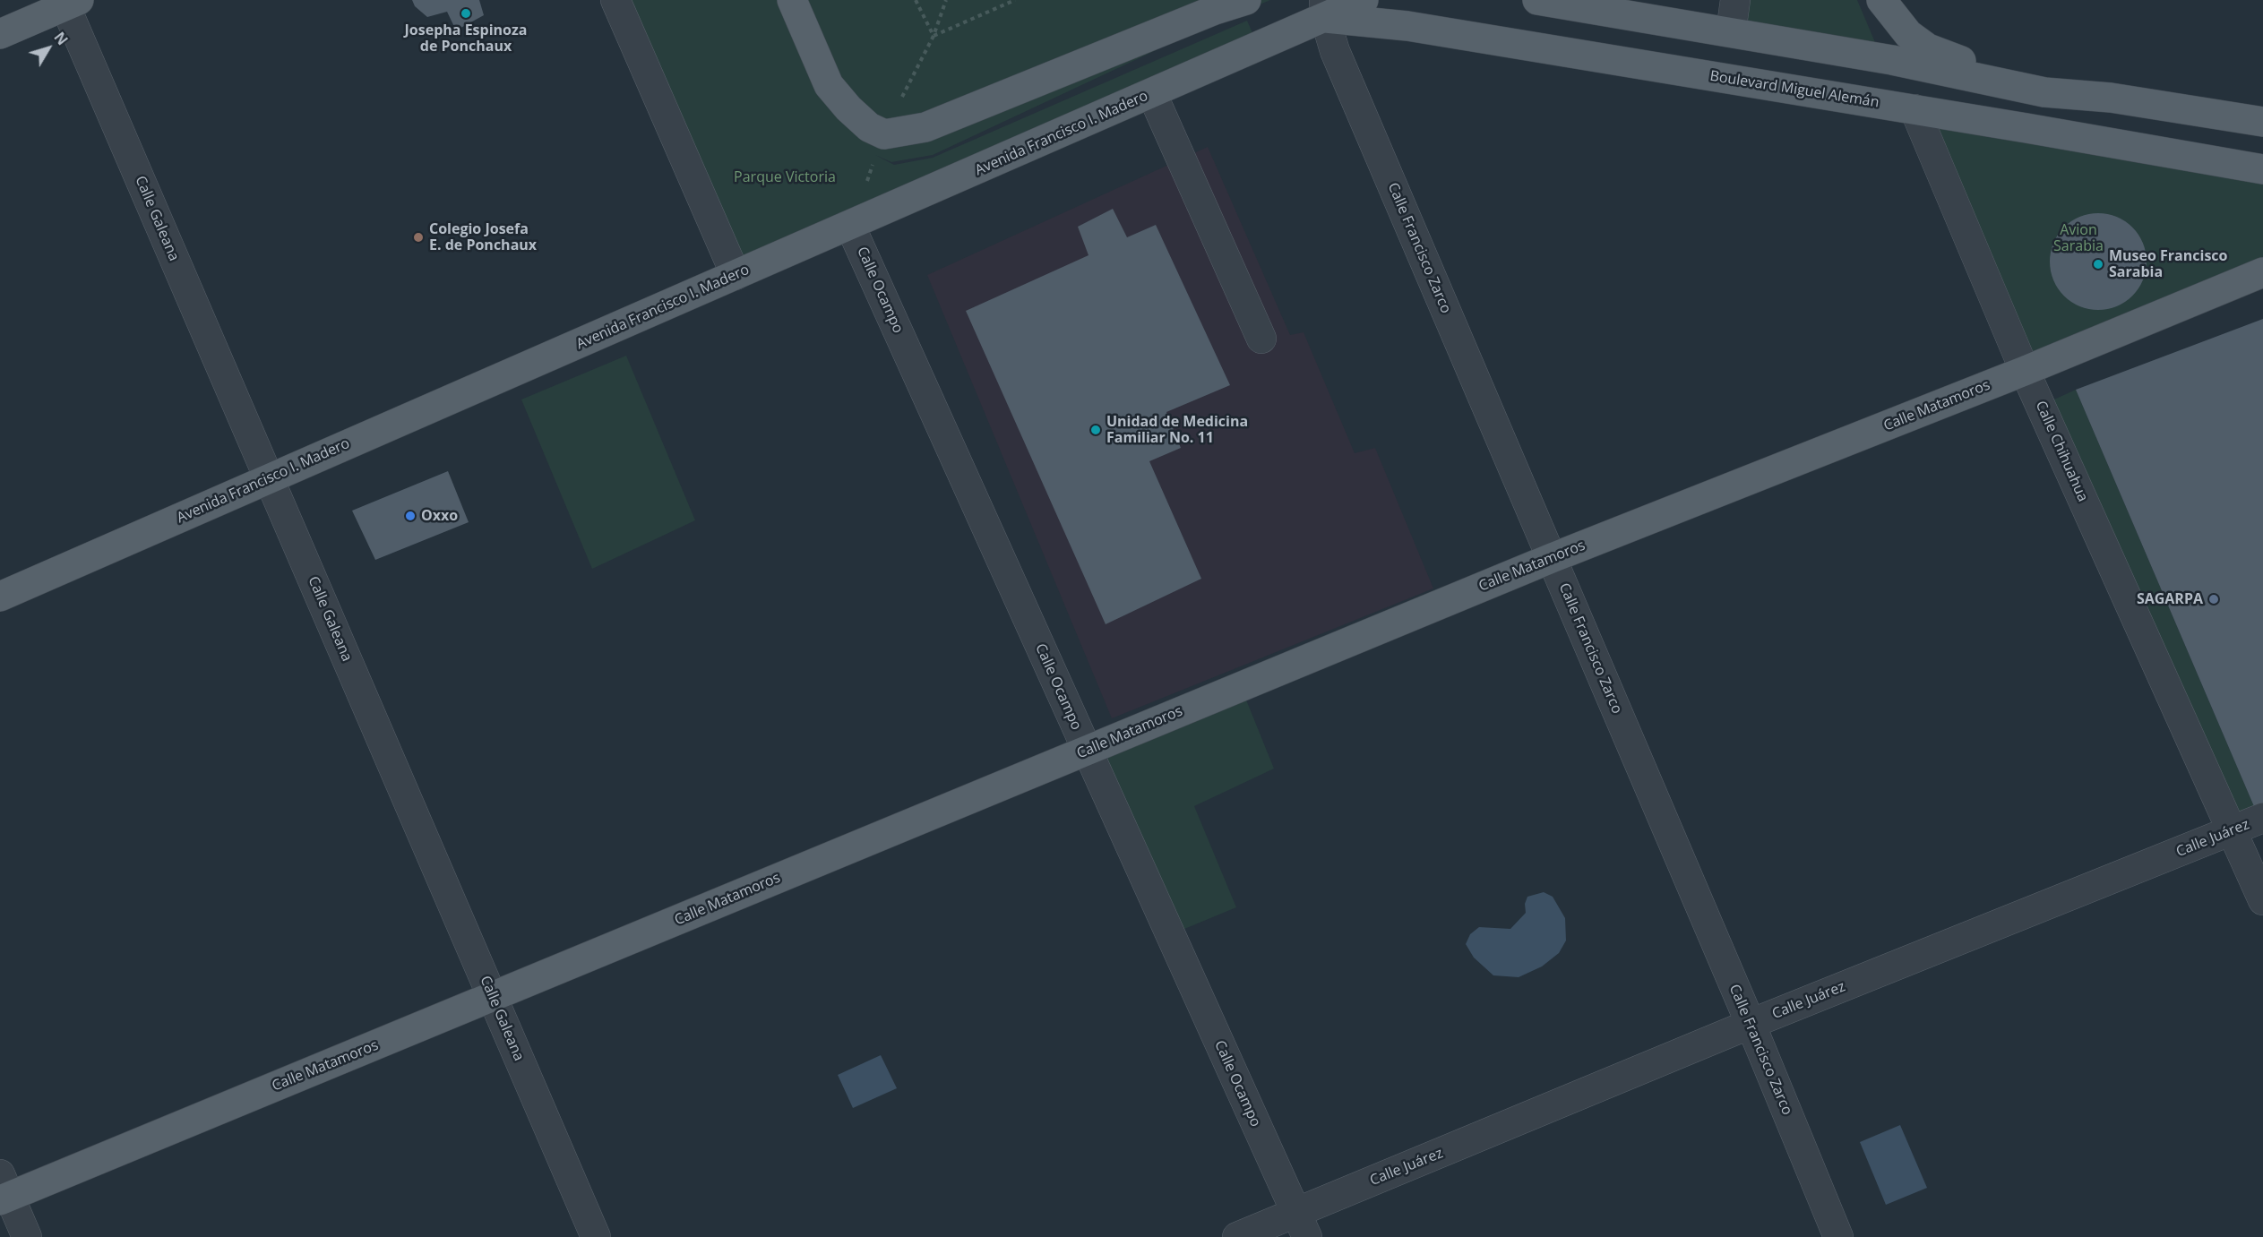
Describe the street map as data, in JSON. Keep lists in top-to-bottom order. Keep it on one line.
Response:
{"streets":{"main road":["Boulevard Miguel Alemán","Avenida Francisco I. Madero","Calle Matamoros","Calle Chihuahua"],"street":["Calle Galeana","Calle Francisco Zarco","Calle Ocampo","Calle Juárez"]},"crossings":[["Boulevard Miguel Alemán","Avenida Francisco I. Madero"],["Boulevard Miguel Alemán","Calle Francisco Zarco"],["Boulevard Miguel Alemán","Calle Chihuahua"],["Avenida Francisco I. Madero","Calle Galeana"],["Avenida Francisco I. Madero","Calle Francisco Zarco"],["Avenida Francisco I. Madero","Calle Ocampo"],["Calle Galeana","Calle Matamoros"],["Calle Francisco Zarco","Calle Matamoros"],["Calle Francisco Zarco","Calle Juárez"],["Calle Ocampo","Calle Matamoros"],["Calle Ocampo","Calle Juárez"],["Calle Matamoros","Calle Chihuahua"],["Calle Chihuahua","Calle Juárez"]],"parks":["Parque Victoria","Avion Sarabia"],"places":["Josepha Espinoza de Ponchaux","Colegio Josefa E. de Ponchaux","Museo Francisco Sarabia","Unidad de Medicina Familiar No. 11","Oxxo","SAGARPA"],"north":"top right"}
